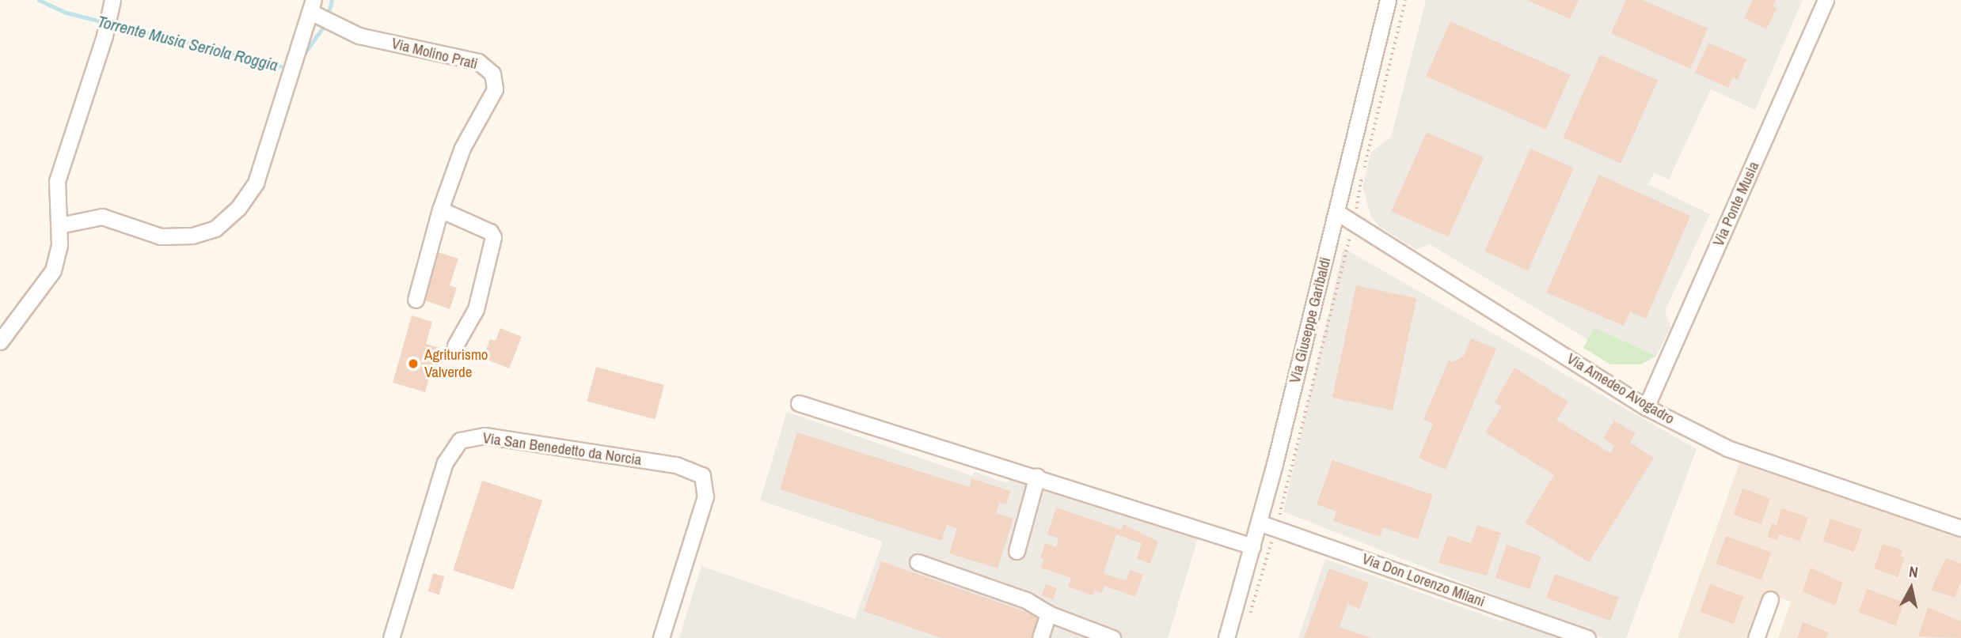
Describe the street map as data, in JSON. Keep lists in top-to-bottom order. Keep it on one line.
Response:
{"streets":{"street":["Via Molino Prati","Via Ponte Musia","Via Giuseppe Garibaldi","Via Amedeo Avogadro","Via San Benedetto da Norcia","Via Don Lorenzo Milani"]},"crossings":[["Via Ponte Musia","Via Amedeo Avogadro"],["Via Giuseppe Garibaldi","Via Amedeo Avogadro"],["Via Giuseppe Garibaldi","Via Don Lorenzo Milani"]],"water":["Torrente Musia Seriola Roggia"],"places":["Agriturismo Valverde"],"north":"top"}
